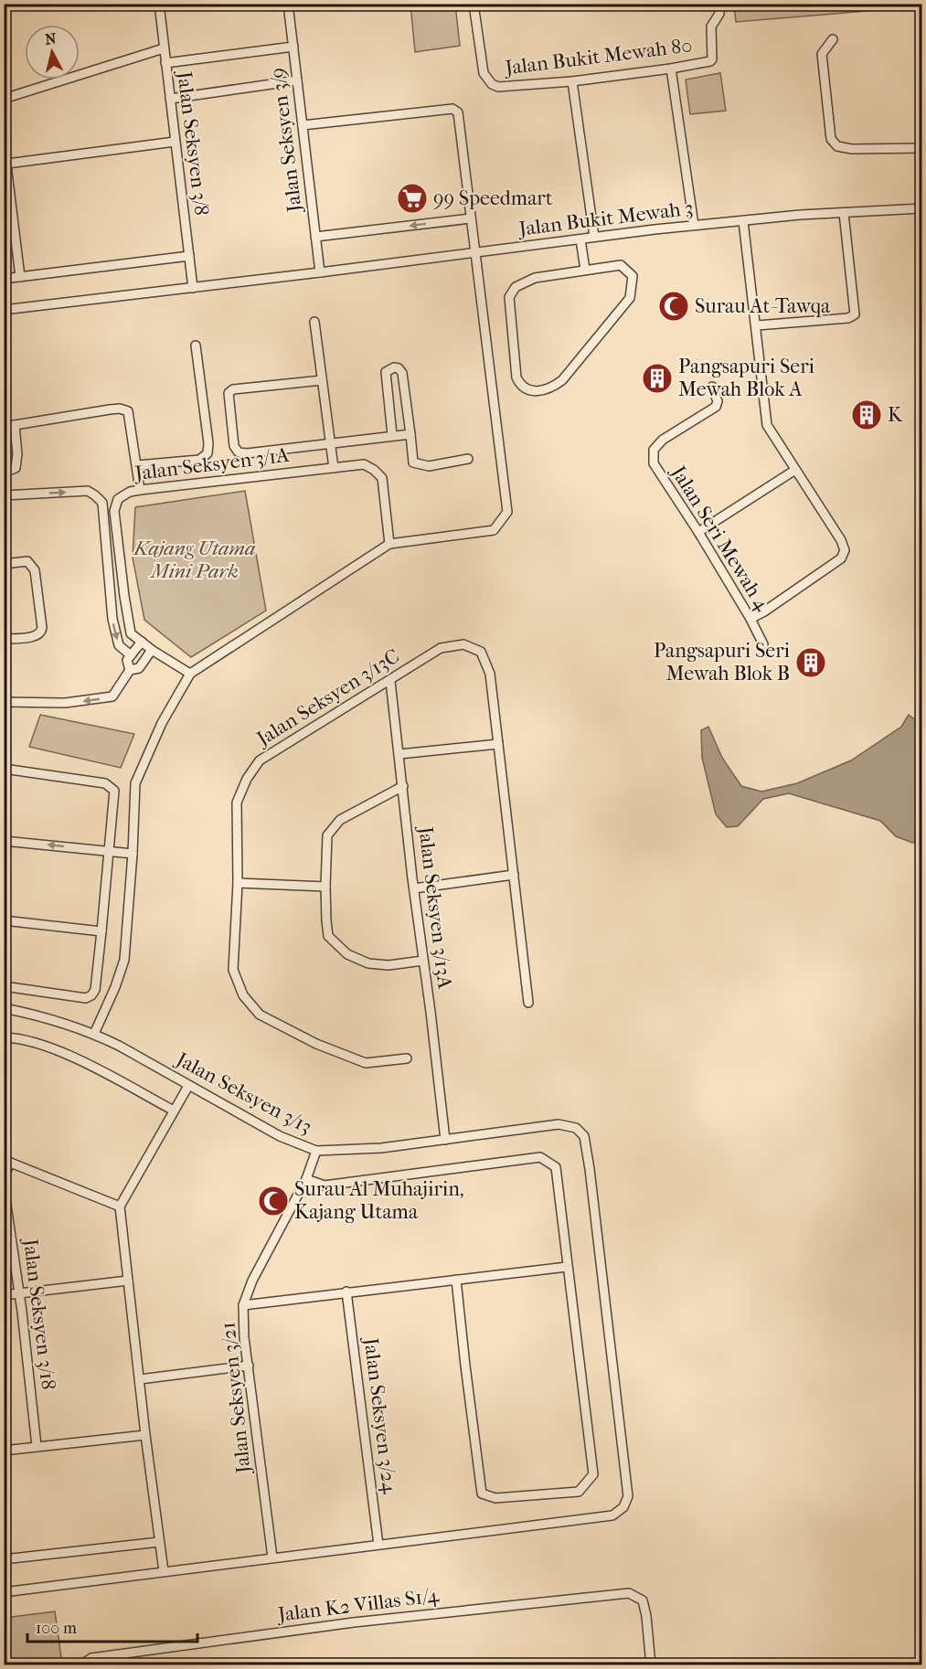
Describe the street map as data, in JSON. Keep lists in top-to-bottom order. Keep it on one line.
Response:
{"streets":{"street":["Jalan Bukit Mewah 80","Jalan Seksyen 3/9","Jalan Seksyen 3/8","Jalan Bukit Mewah 3","Jalan Seksyen 3/1A","Jalan Seri Mewah 4","Jalan Seksyen 3/13C","Jalan Seksyen 3/13A","Jalan Seksyen 3/13","Jalan Seksyen 3/18","Jalan Seksyen 3/21","Jalan Seksyen 3/24","Jalan K2 Villas S1/4"]},"crossings":[["Jalan Seksyen 3/9","Jalan Bukit Mewah 3"],["Jalan Seksyen 3/8","Jalan Bukit Mewah 3"],["Jalan Seksyen 3/13C","Jalan Seksyen 3/13A"],["Jalan Seksyen 3/13A","Jalan Seksyen 3/13"],["Jalan Seksyen 3/13","Jalan Seksyen 3/21"],["Jalan Seksyen 3/13","Jalan Seksyen 3/24"]],"parks":["Kajang Utama Mini Park"],"places":{"supermarket":["99 Speedmart"],"mosque":["Surau At-Tawqa","Surau Al Muhajirin, Kajang Utama"],"building":["Pangsapuri Seri Mewah Blok A","K","Pangsapuri Seri Mewah Blok B"]},"scale_bar":"100 m","north":"top"}
